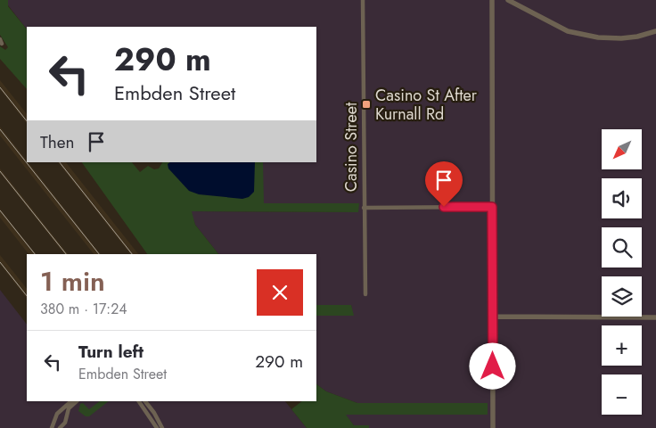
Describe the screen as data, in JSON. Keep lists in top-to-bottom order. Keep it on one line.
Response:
{"streets":{"street":["Casino Street"]},"places":{"transit":["Casino St After Kurnall Rd"]},"north":"bottom left","page":{"turn":["290 m","Embden Street"],"then":"Then","map_buttons":["+","−"],"heading":["1 min","380 m · 17:24"],"list":[{"name":"Turn left","note":"Embden Street","value":"290 m"}]}}
